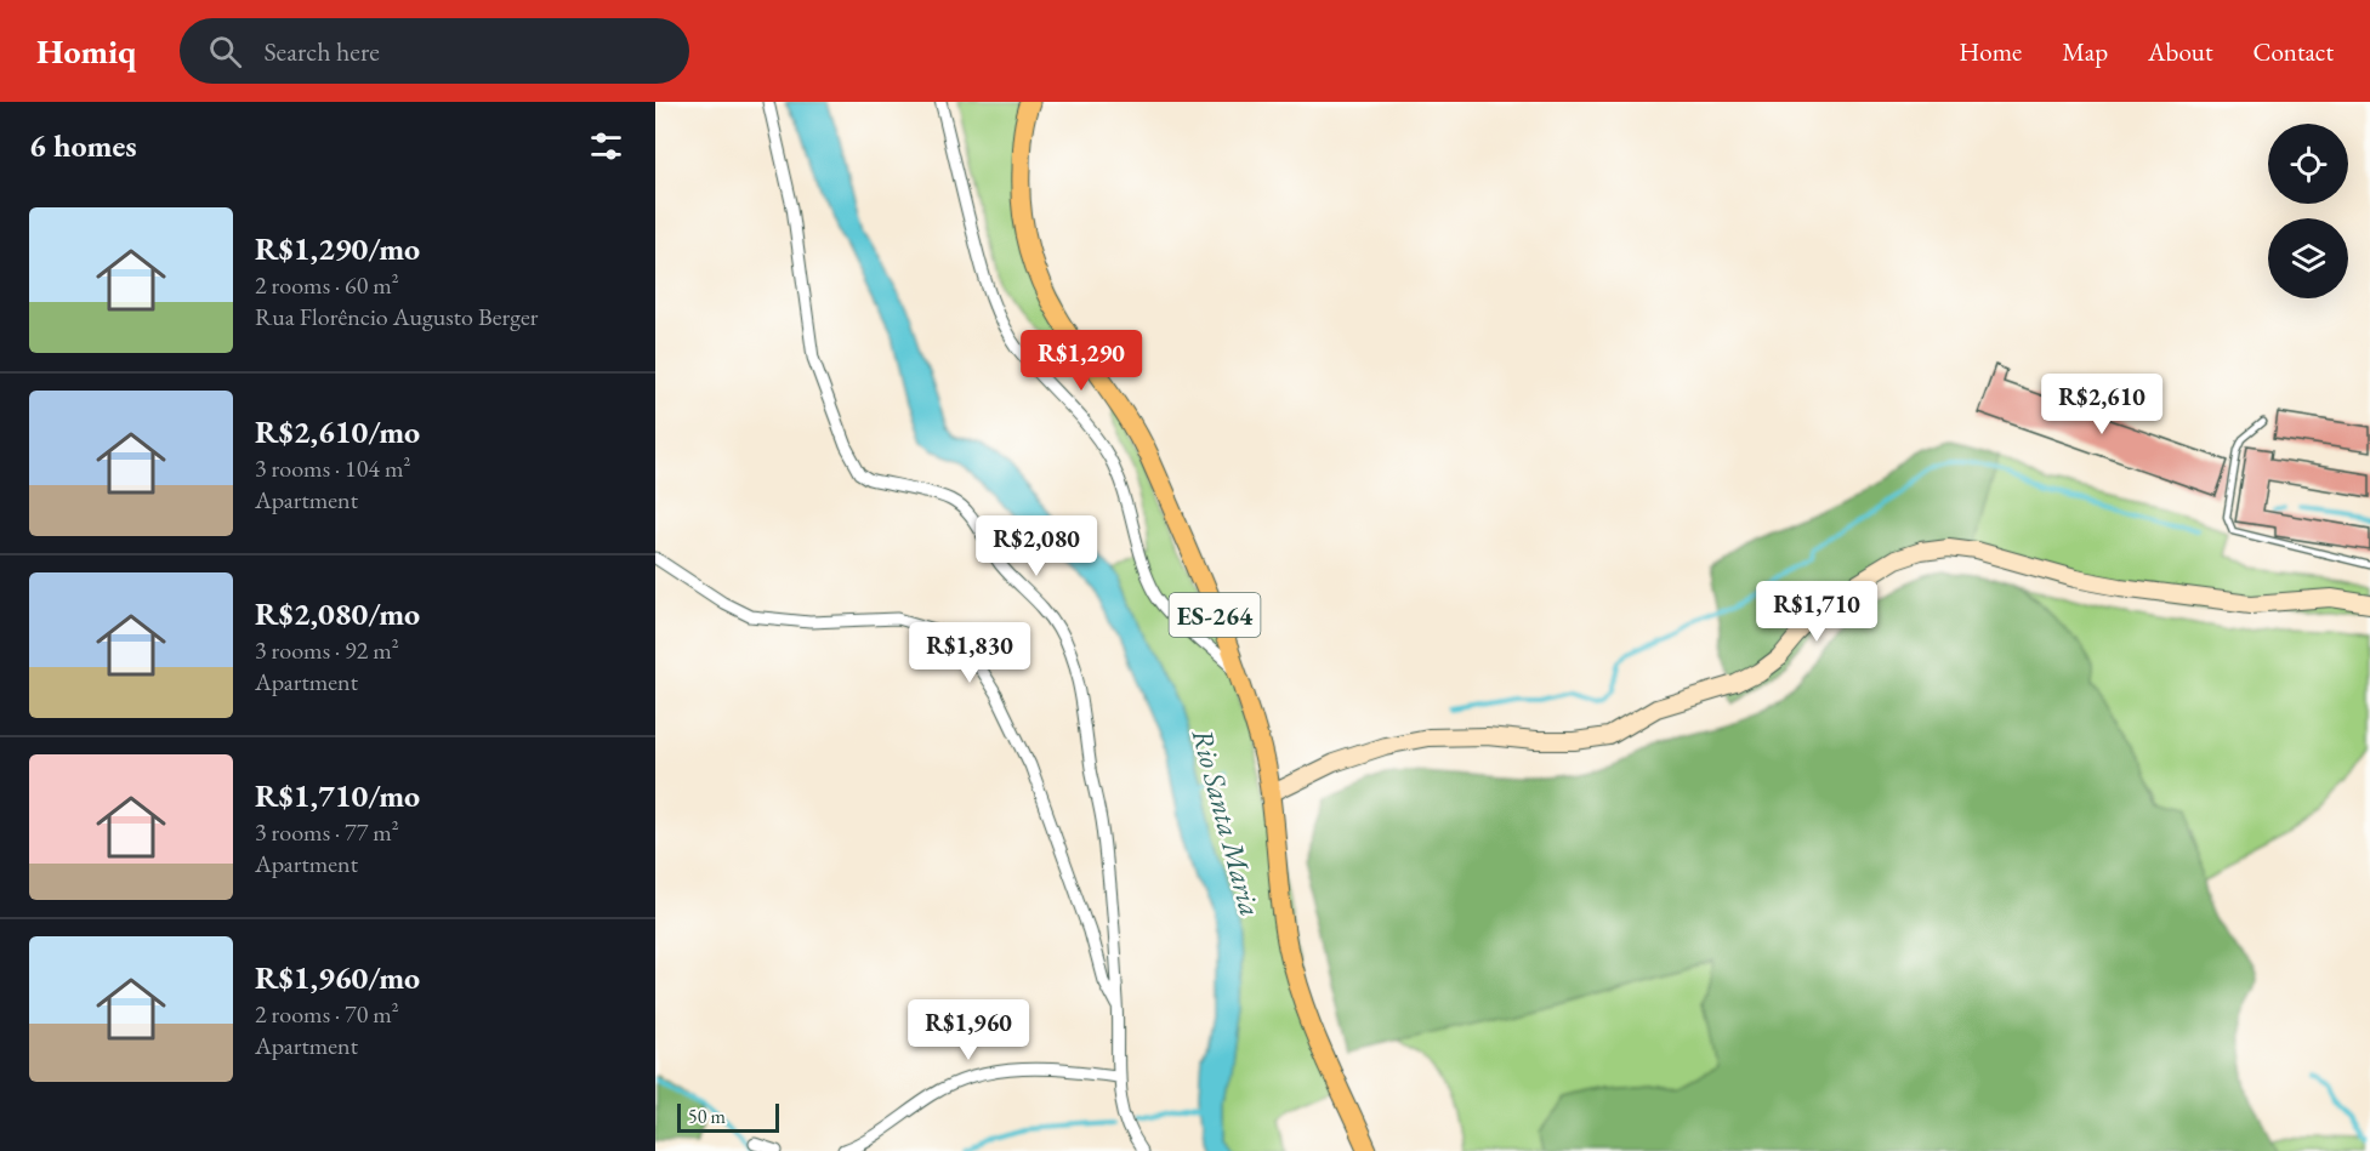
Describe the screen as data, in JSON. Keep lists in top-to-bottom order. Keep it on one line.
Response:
{"streets":{"main road":["ES-264"]},"water":["Rio Santa Maria"],"scale_bar":"50 m","page":{"header":"Homiq","search":"Search here","nav":["Home","Map","About","Contact"],"heading":"6 homes","list":[{"name":"R$1,290/mo","note":"2 rooms · 60 m² · Rua Florêncio Augusto Berger"},{"name":"R$2,610/mo","note":"3 rooms · 104 m² · Apartment"},{"name":"R$2,080/mo","note":"3 rooms · 92 m² · Apartment"},{"name":"R$1,710/mo","note":"3 rooms · 77 m² · Apartment"},{"name":"R$1,960/mo","note":"2 rooms · 70 m² · Apartment"}],"price":["R$1,290","R$2,610","R$2,080","R$1,710","R$1,830","R$1,960"],"scale":"50 m"}}
